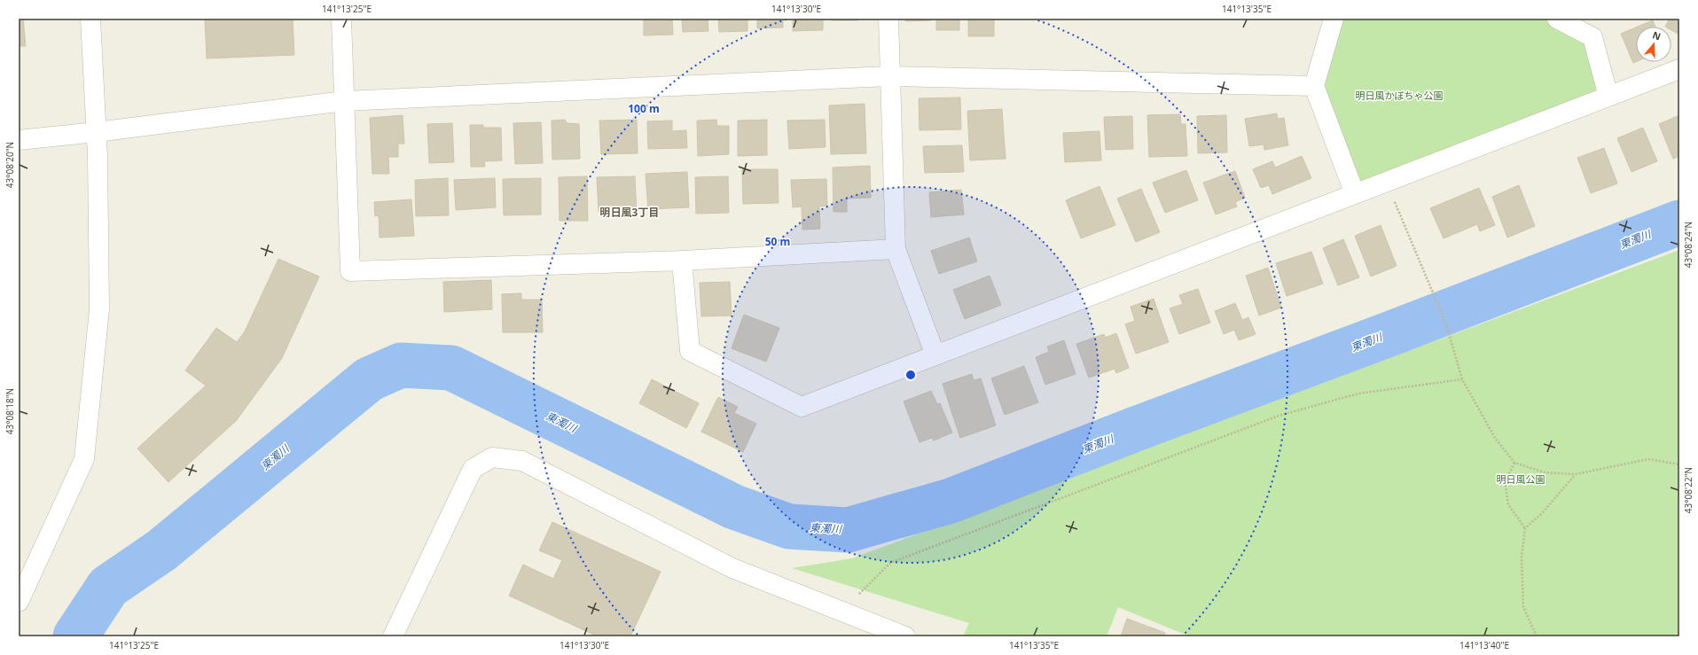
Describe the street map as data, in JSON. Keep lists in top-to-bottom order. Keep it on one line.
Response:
{"districts":["明日風3丁目"],"water":["東濁川"],"parks":["明日風かぼちゃ公園","明日風公園"],"north":"top","coordinates":["141°13'25\"E","141°13'30\"E","141°13'35\"E","43°08'20\"N","43°08'24\"N","43°08'18\"N","43°08'22\"N","141°13'40\"E"],"rings":["100 m","50 m"]}
